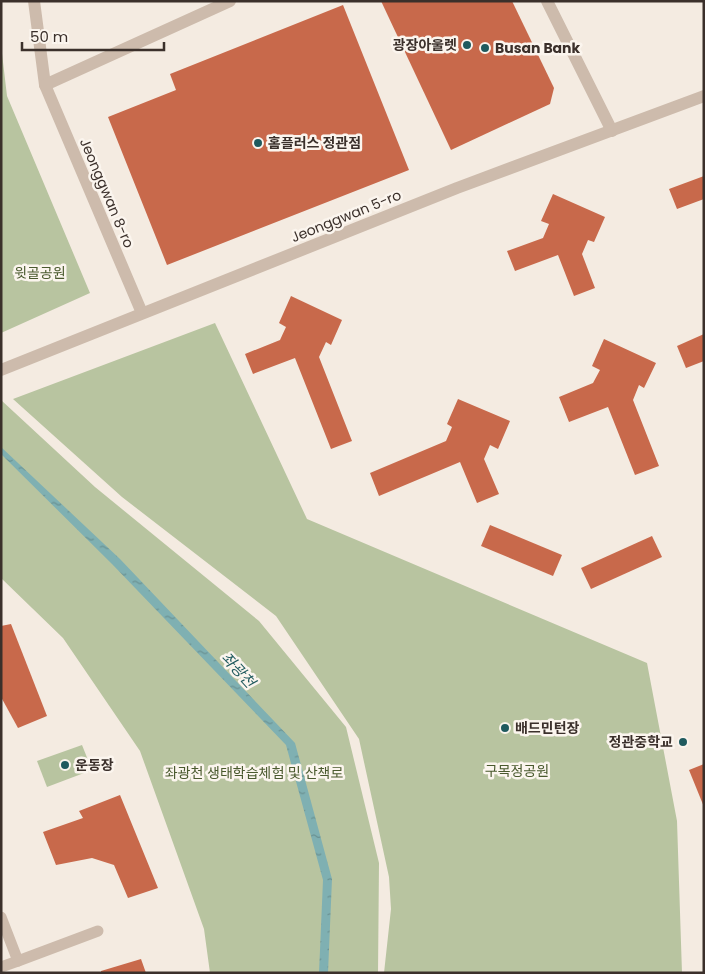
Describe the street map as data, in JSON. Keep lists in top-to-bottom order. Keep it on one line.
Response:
{"streets":{"street":["Jeonggwan 8-ro","Jeonggwan 5-ro"]},"crossings":[["Jeonggwan 8-ro","Jeonggwan 5-ro"]],"water":["좌광천"],"parks":["윗골공원","구목정공원","좌광천 생태학습체험 및 산책로"],"places":["광장아울렛","Busan Bank","홈플러스 정관점","배드민턴장","정관중학교","운동장"],"scale_bar":"50 m"}
